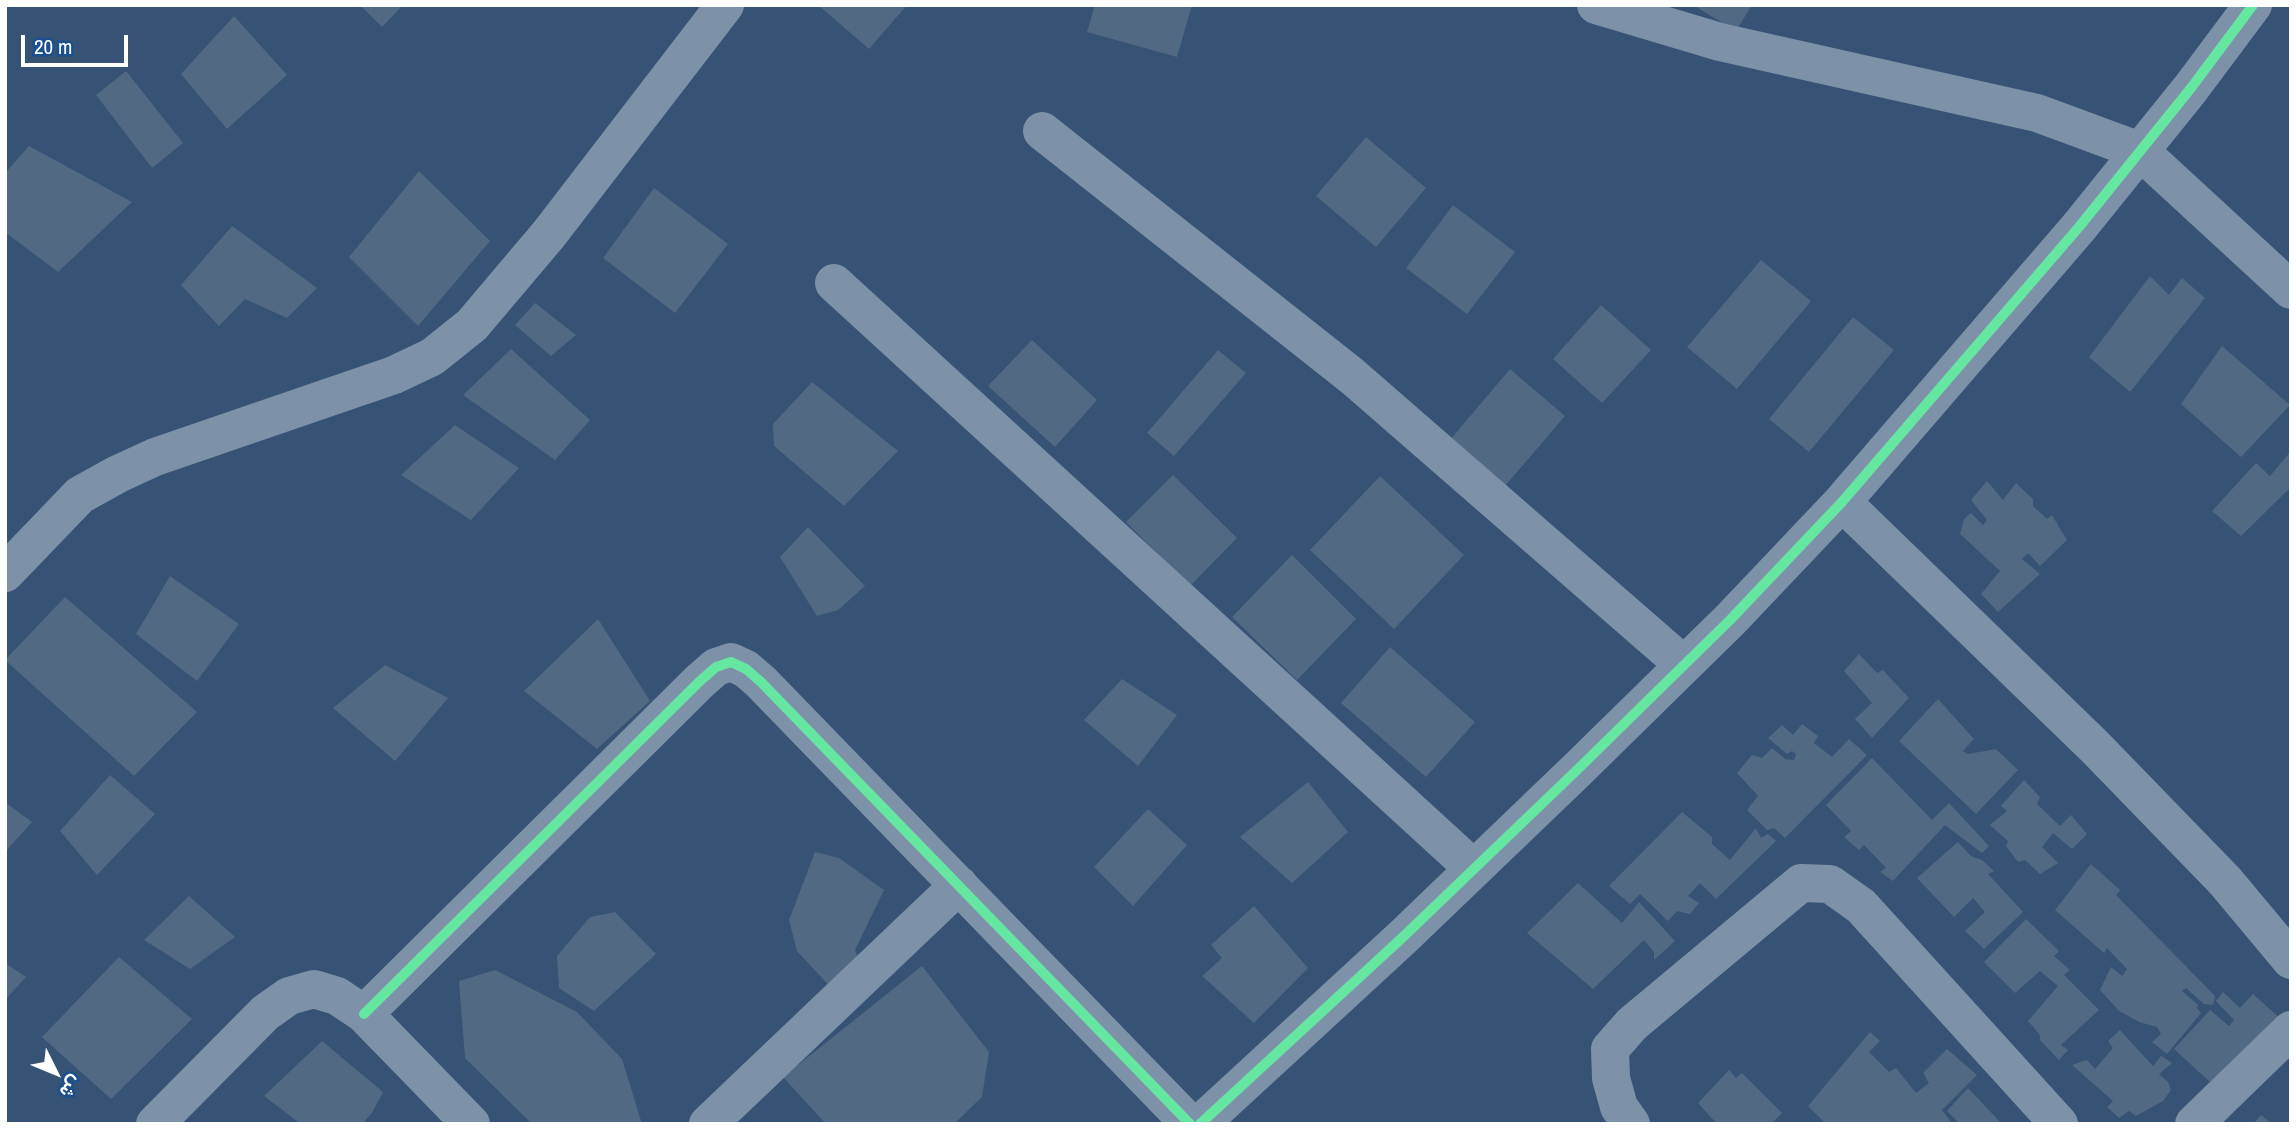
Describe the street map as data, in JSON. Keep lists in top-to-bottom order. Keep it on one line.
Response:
{"scale_bar":"20 m","north":"bottom right"}
